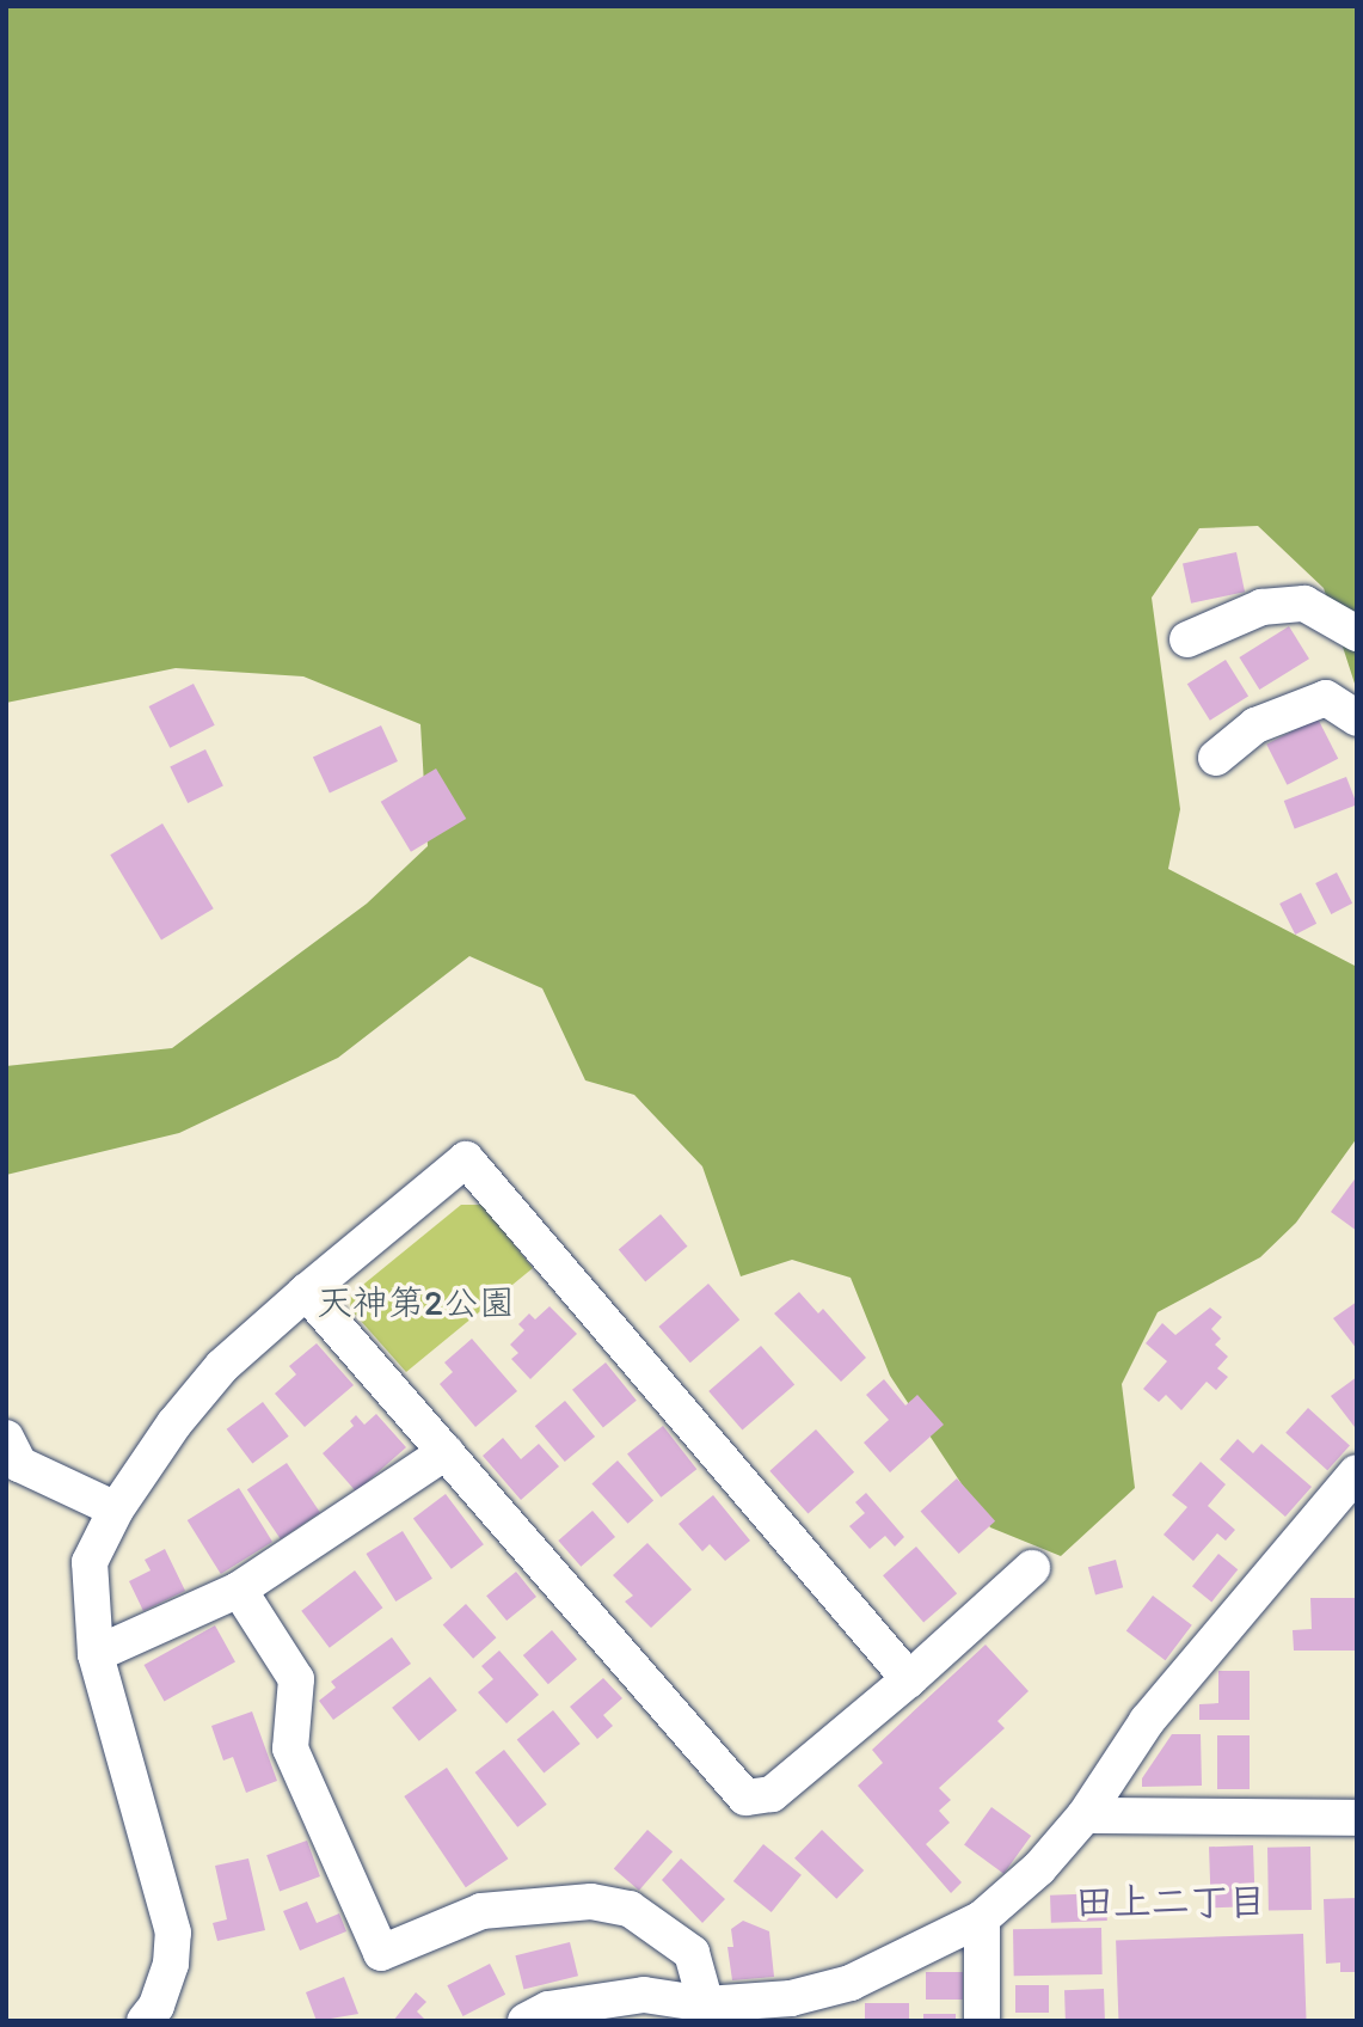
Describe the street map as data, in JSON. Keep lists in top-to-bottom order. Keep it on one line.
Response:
{"districts":["田上二丁目"],"parks":["天神第2公園"]}
